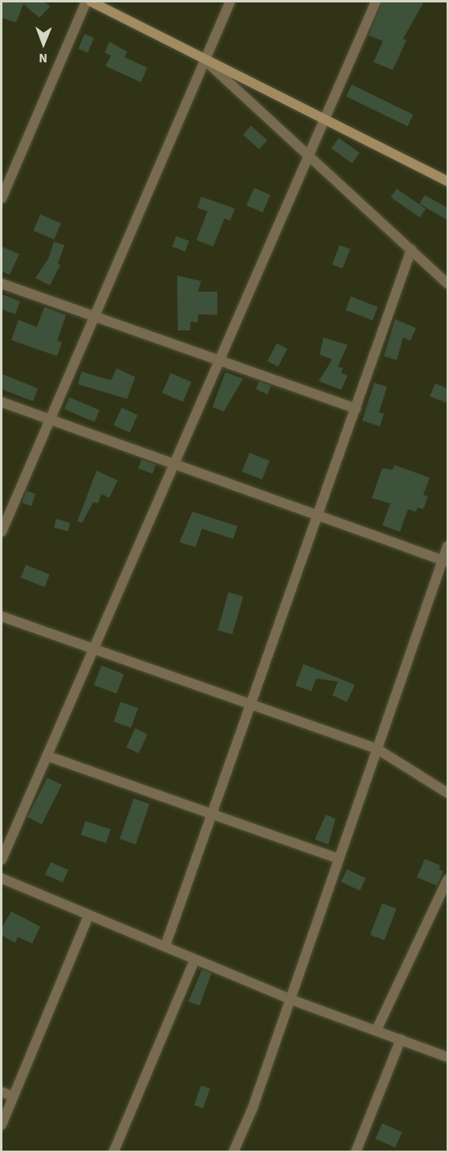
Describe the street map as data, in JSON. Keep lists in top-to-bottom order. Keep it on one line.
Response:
{"north":"bottom"}
